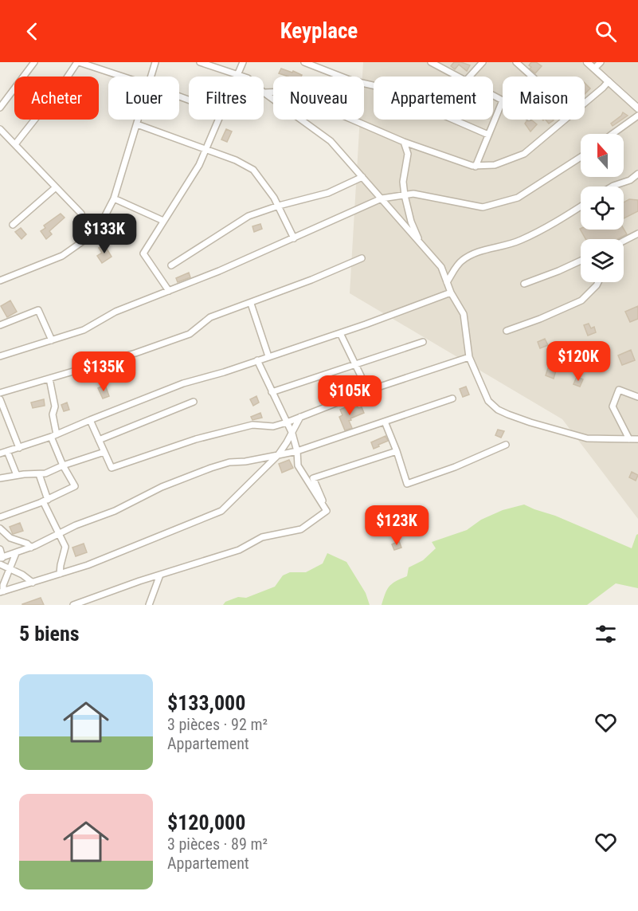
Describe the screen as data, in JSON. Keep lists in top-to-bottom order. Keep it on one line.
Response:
{"north":"top","page":{"header":"Keyplace","chip":["Acheter","Louer","Filtres","Nouveau","Appartement","Maison"],"price":["$133K","$120K","$135K","$105K","$123K"],"heading":"5 biens","list":[{"name":"$133,000","note":"3 pièces · 92 m² · Appartement"},{"name":"$120,000","note":"3 pièces · 89 m² · Appartement"}]}}
